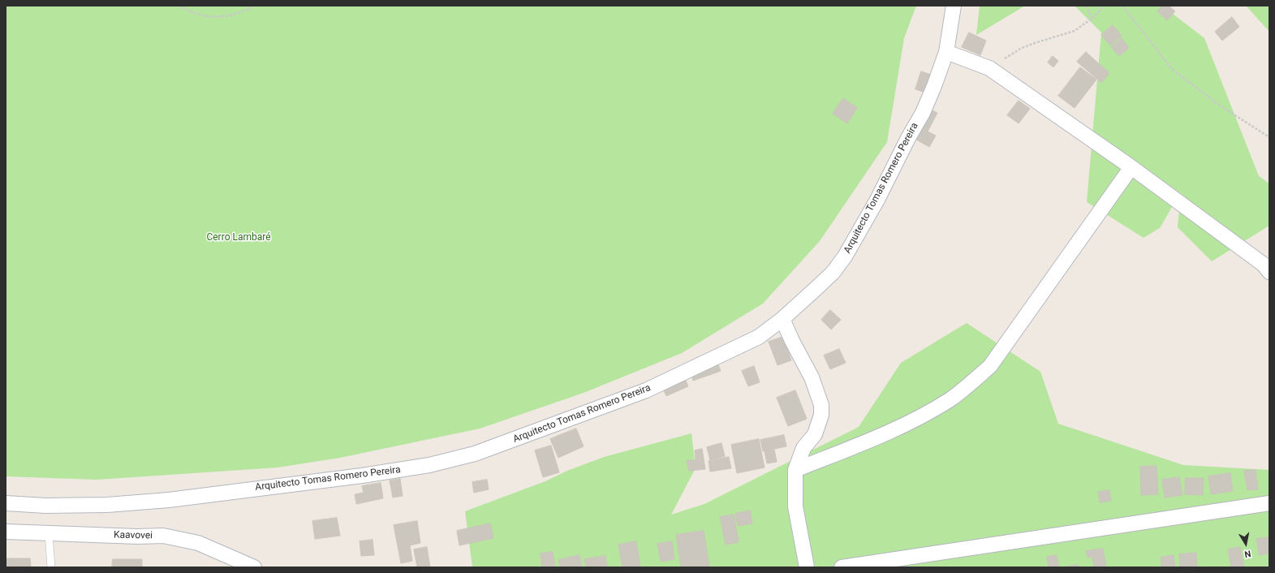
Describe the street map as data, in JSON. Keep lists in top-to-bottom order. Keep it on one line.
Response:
{"streets":{"street":["Arquitecto Tomas Romero Pereira","Kaavovei"]},"parks":["Cerro Lambaré"],"north":"bottom"}
